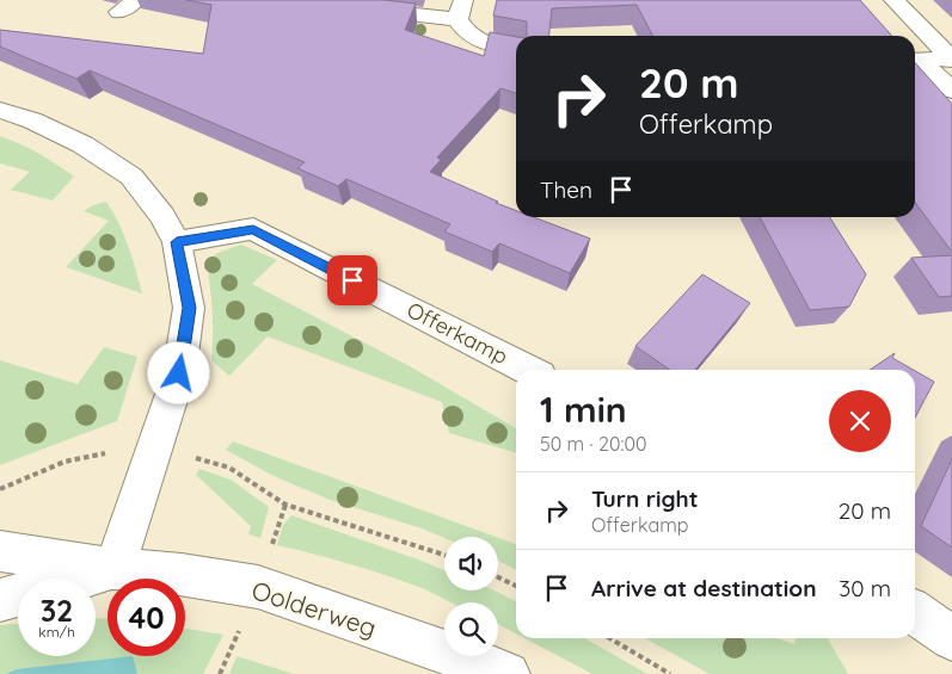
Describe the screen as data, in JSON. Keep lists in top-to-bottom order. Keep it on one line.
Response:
{"streets":{"street":["Offerkamp","Oolderweg"]},"page":{"turn":["20 m","Offerkamp"],"then":"Then","heading":["1 min","50 m · 20:00"],"list":[{"name":"Turn right","note":"Offerkamp","value":"20 m"},{"name":"Arrive at destination","value":"30 m"}],"speed":"32 km/h","limit":"40"}}
